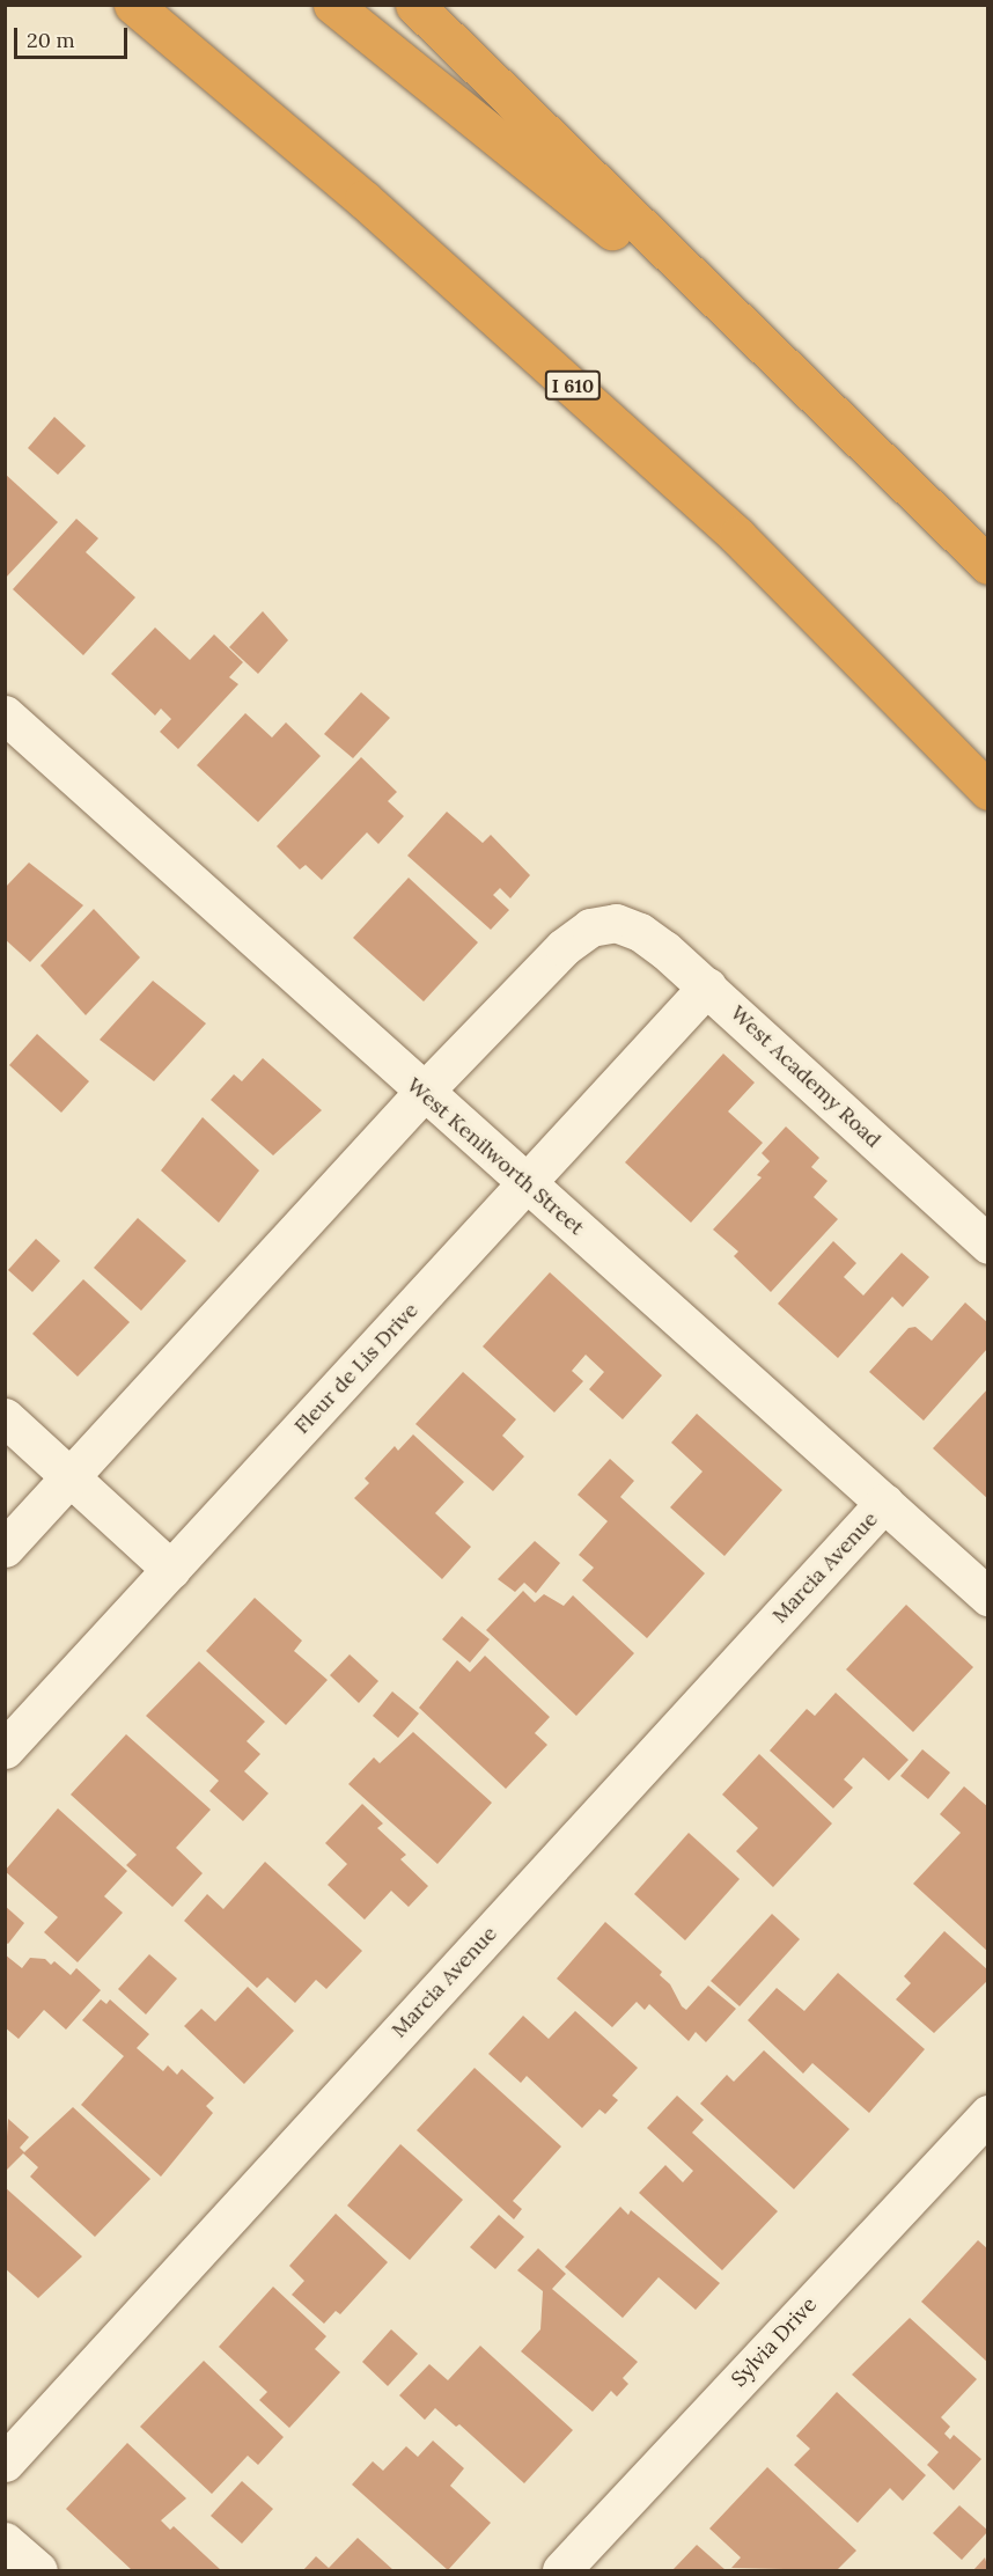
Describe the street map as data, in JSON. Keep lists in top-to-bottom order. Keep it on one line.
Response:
{"streets":{"highway":["I 610"],"street":["West Academy Road","West Kenilworth Street","Fleur de Lis Drive","Marcia Avenue","Sylvia Drive"]},"crossings":[["West Academy Road","West Kenilworth Street"],["West Academy Road","Fleur de Lis Drive"],["West Kenilworth Street","Fleur de Lis Drive"],["West Kenilworth Street","Marcia Avenue"]],"scale_bar":"20 m"}
